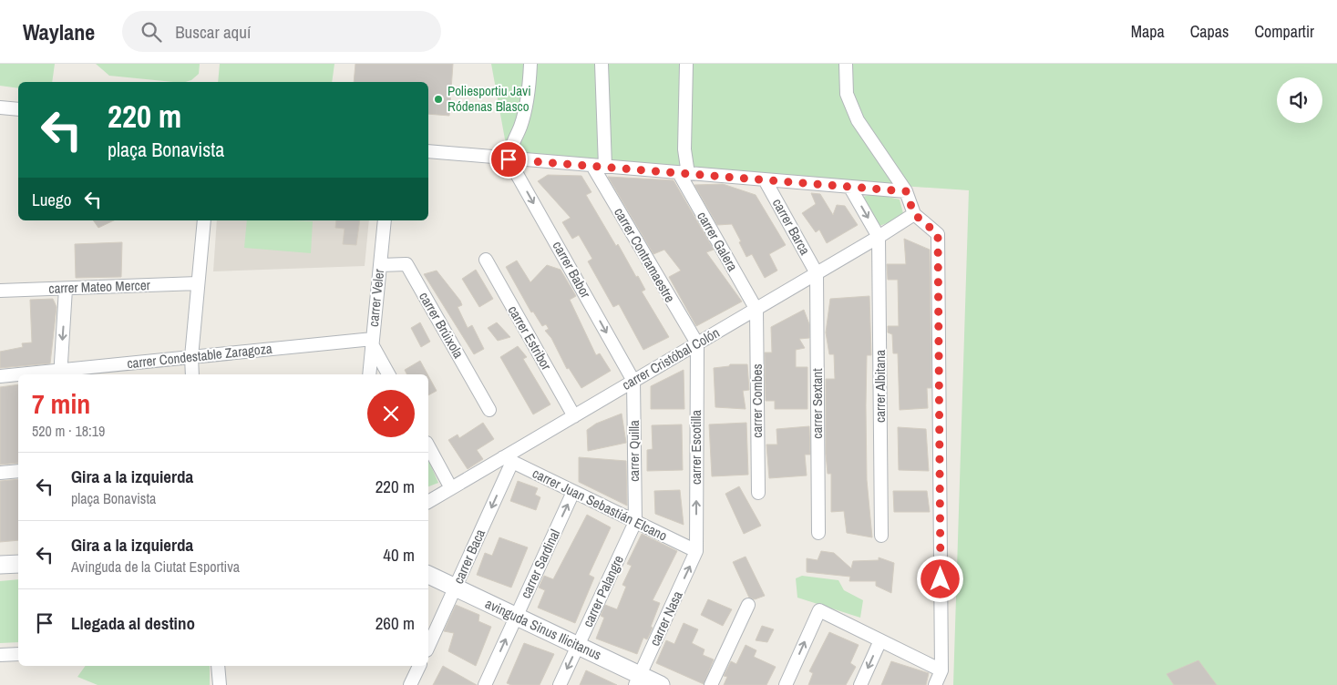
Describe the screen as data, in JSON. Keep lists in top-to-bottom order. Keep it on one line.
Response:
{"streets":{"street":["carrer Barca","carrer Galera","carrer Contramaestre","carrer Babor","carrer Mateo Mercer","carrer Veler","carrer Brúixola","carrer Estribor","carrer Condestable Zaragoza","carrer Cristóbal Colón","carrer Albitana","carrer Combes","carrer Sextant","carrer Escotilla","carrer Quilla","carrer Juan Sebastián Elcano","carrer Baca","carrer Sardinal","carrer Palangre","carrer Nasa","avinguda Sinus Ilicitanus"]},"crossings":[["carrer Barca","carrer Cristóbal Colón"],["carrer Barca","carrer Sextant"],["carrer Galera","carrer Cristóbal Colón"],["carrer Galera","carrer Combes"],["carrer Contramaestre","carrer Cristóbal Colón"],["carrer Contramaestre","carrer Escotilla"],["carrer Babor","carrer Cristóbal Colón"],["carrer Babor","carrer Quilla"],["carrer Veler","carrer Brúixola"],["carrer Veler","carrer Condestable Zaragoza"],["carrer Estribor","carrer Cristóbal Colón"],["carrer Cristóbal Colón","carrer Albitana"],["carrer Cristóbal Colón","carrer Combes"],["carrer Cristóbal Colón","carrer Sextant"],["carrer Cristóbal Colón","carrer Escotilla"],["carrer Cristóbal Colón","carrer Quilla"],["carrer Cristóbal Colón","carrer Juan Sebastián Elcano"],["carrer Cristóbal Colón","carrer Baca"],["carrer Escotilla","carrer Juan Sebastián Elcano"],["carrer Escotilla","carrer Nasa"],["carrer Quilla","carrer Juan Sebastián Elcano"],["carrer Quilla","carrer Palangre"],["carrer Juan Sebastián Elcano","carrer Baca"],["carrer Juan Sebastián Elcano","carrer Sardinal"],["carrer Juan Sebastián Elcano","carrer Palangre"],["carrer Juan Sebastián Elcano","carrer Nasa"],["carrer Baca","avinguda Sinus Ilicitanus"],["carrer Sardinal","avinguda Sinus Ilicitanus"],["carrer Palangre","avinguda Sinus Ilicitanus"],["carrer Nasa","avinguda Sinus Ilicitanus"]],"one_way":["carrer Babor","carrer Escotilla","carrer Baca","carrer Sardinal"],"places":["Poliesportiu Javi Ródenas Blasco"],"page":{"header":"Waylane","search":"Buscar aquí","nav":["Mapa","Capas","Compartir"],"turn":["220 m","plaça Bonavista"],"then":"Luego","heading":["7 min","520 m · 18:19"],"list":[{"name":"Gira a la izquierda","note":"plaça Bonavista","value":"220 m"},{"name":"Gira a la izquierda","note":"Avinguda de la Ciutat Esportiva","value":"40 m"},{"name":"Llegada al destino","value":"260 m"}]}}
